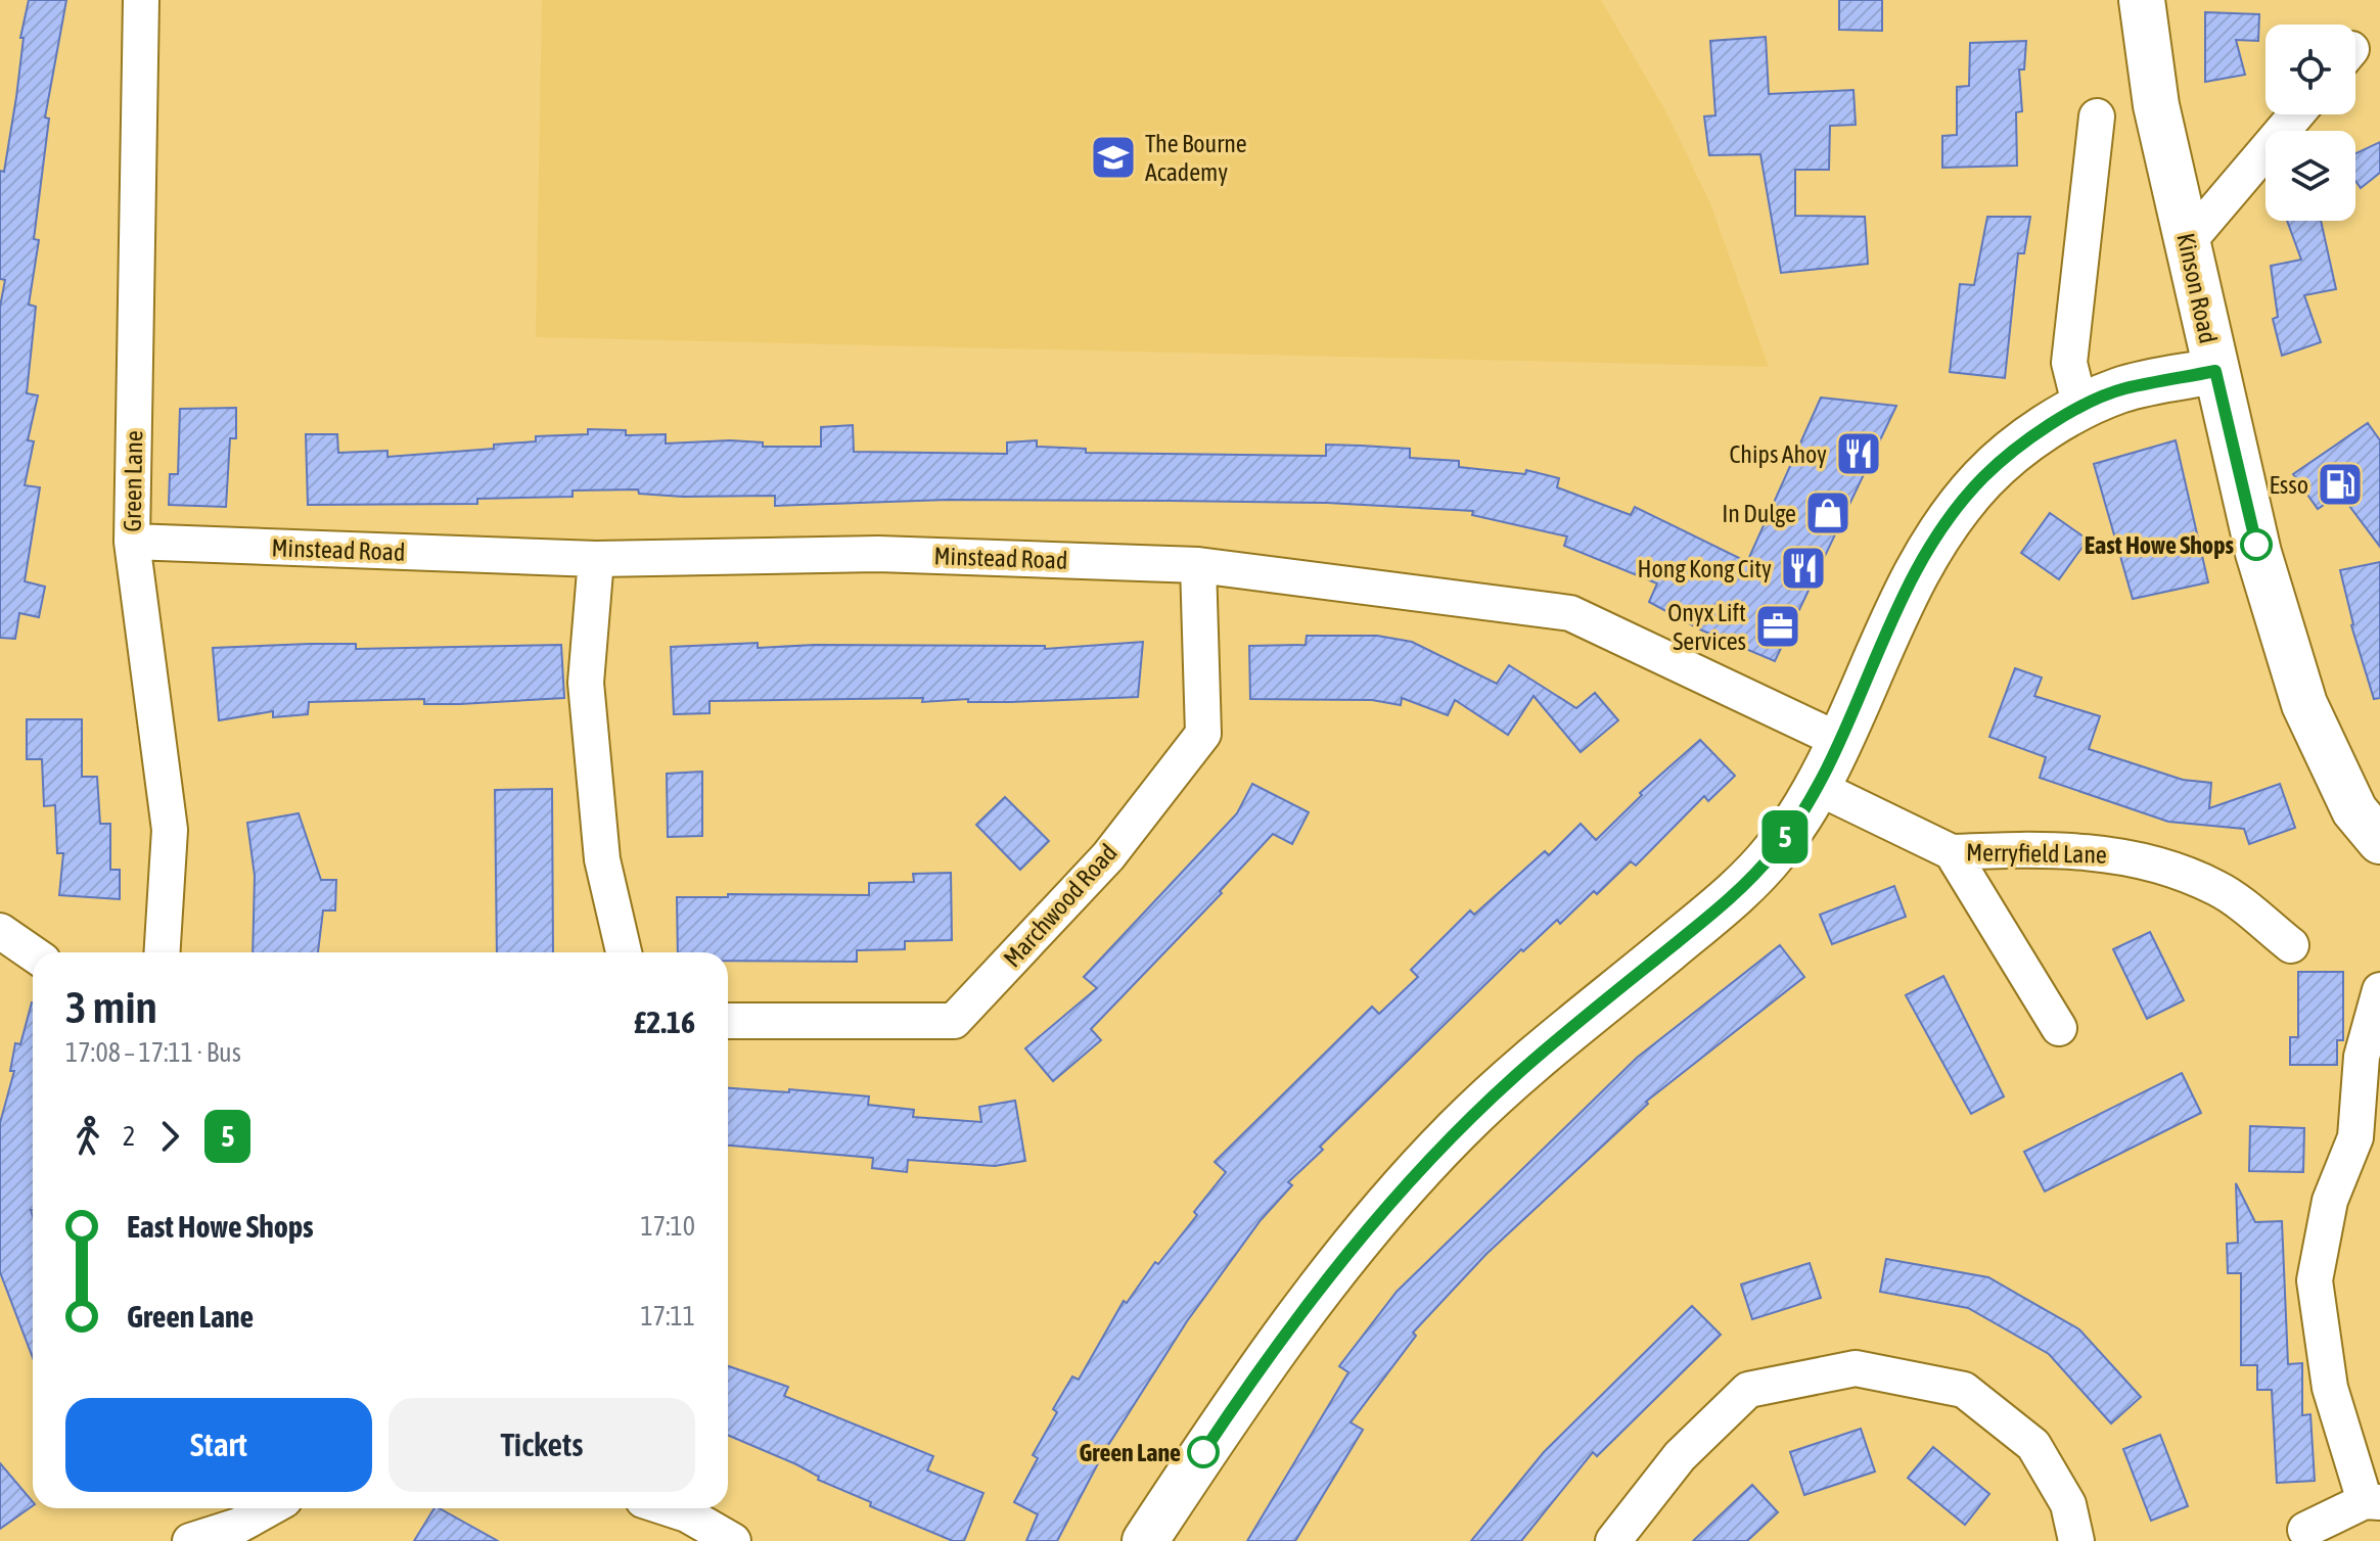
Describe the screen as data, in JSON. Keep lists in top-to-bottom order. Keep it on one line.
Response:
{"streets":{"street":["Kinson Road","Green Lane","Minstead Road","Merryfield Lane","Marchwood Road"]},"crossings":[["Green Lane","Minstead Road"],["Minstead Road","Marchwood Road"]],"places":{"school or university":["The Bourne Academy"],"restaurant":["Chips Ahoy","Hong Kong City"],"fuel station":["Esso"],"shop":["In Dulge"],"other":["East Howe Shops","Green Lane"],"office":["Onyx Lift Services"]},"lines":["bus line 5"],"page":{"on_map":"5","heading":["3 min","17:08 – 17:11 · Bus","£2.16"],"legs":["2","5"],"list":[{"name":"East Howe Shops","value":"17:10"},{"name":"Green Lane","value":"17:11"}],"buttons":["Start","Tickets"]}}
